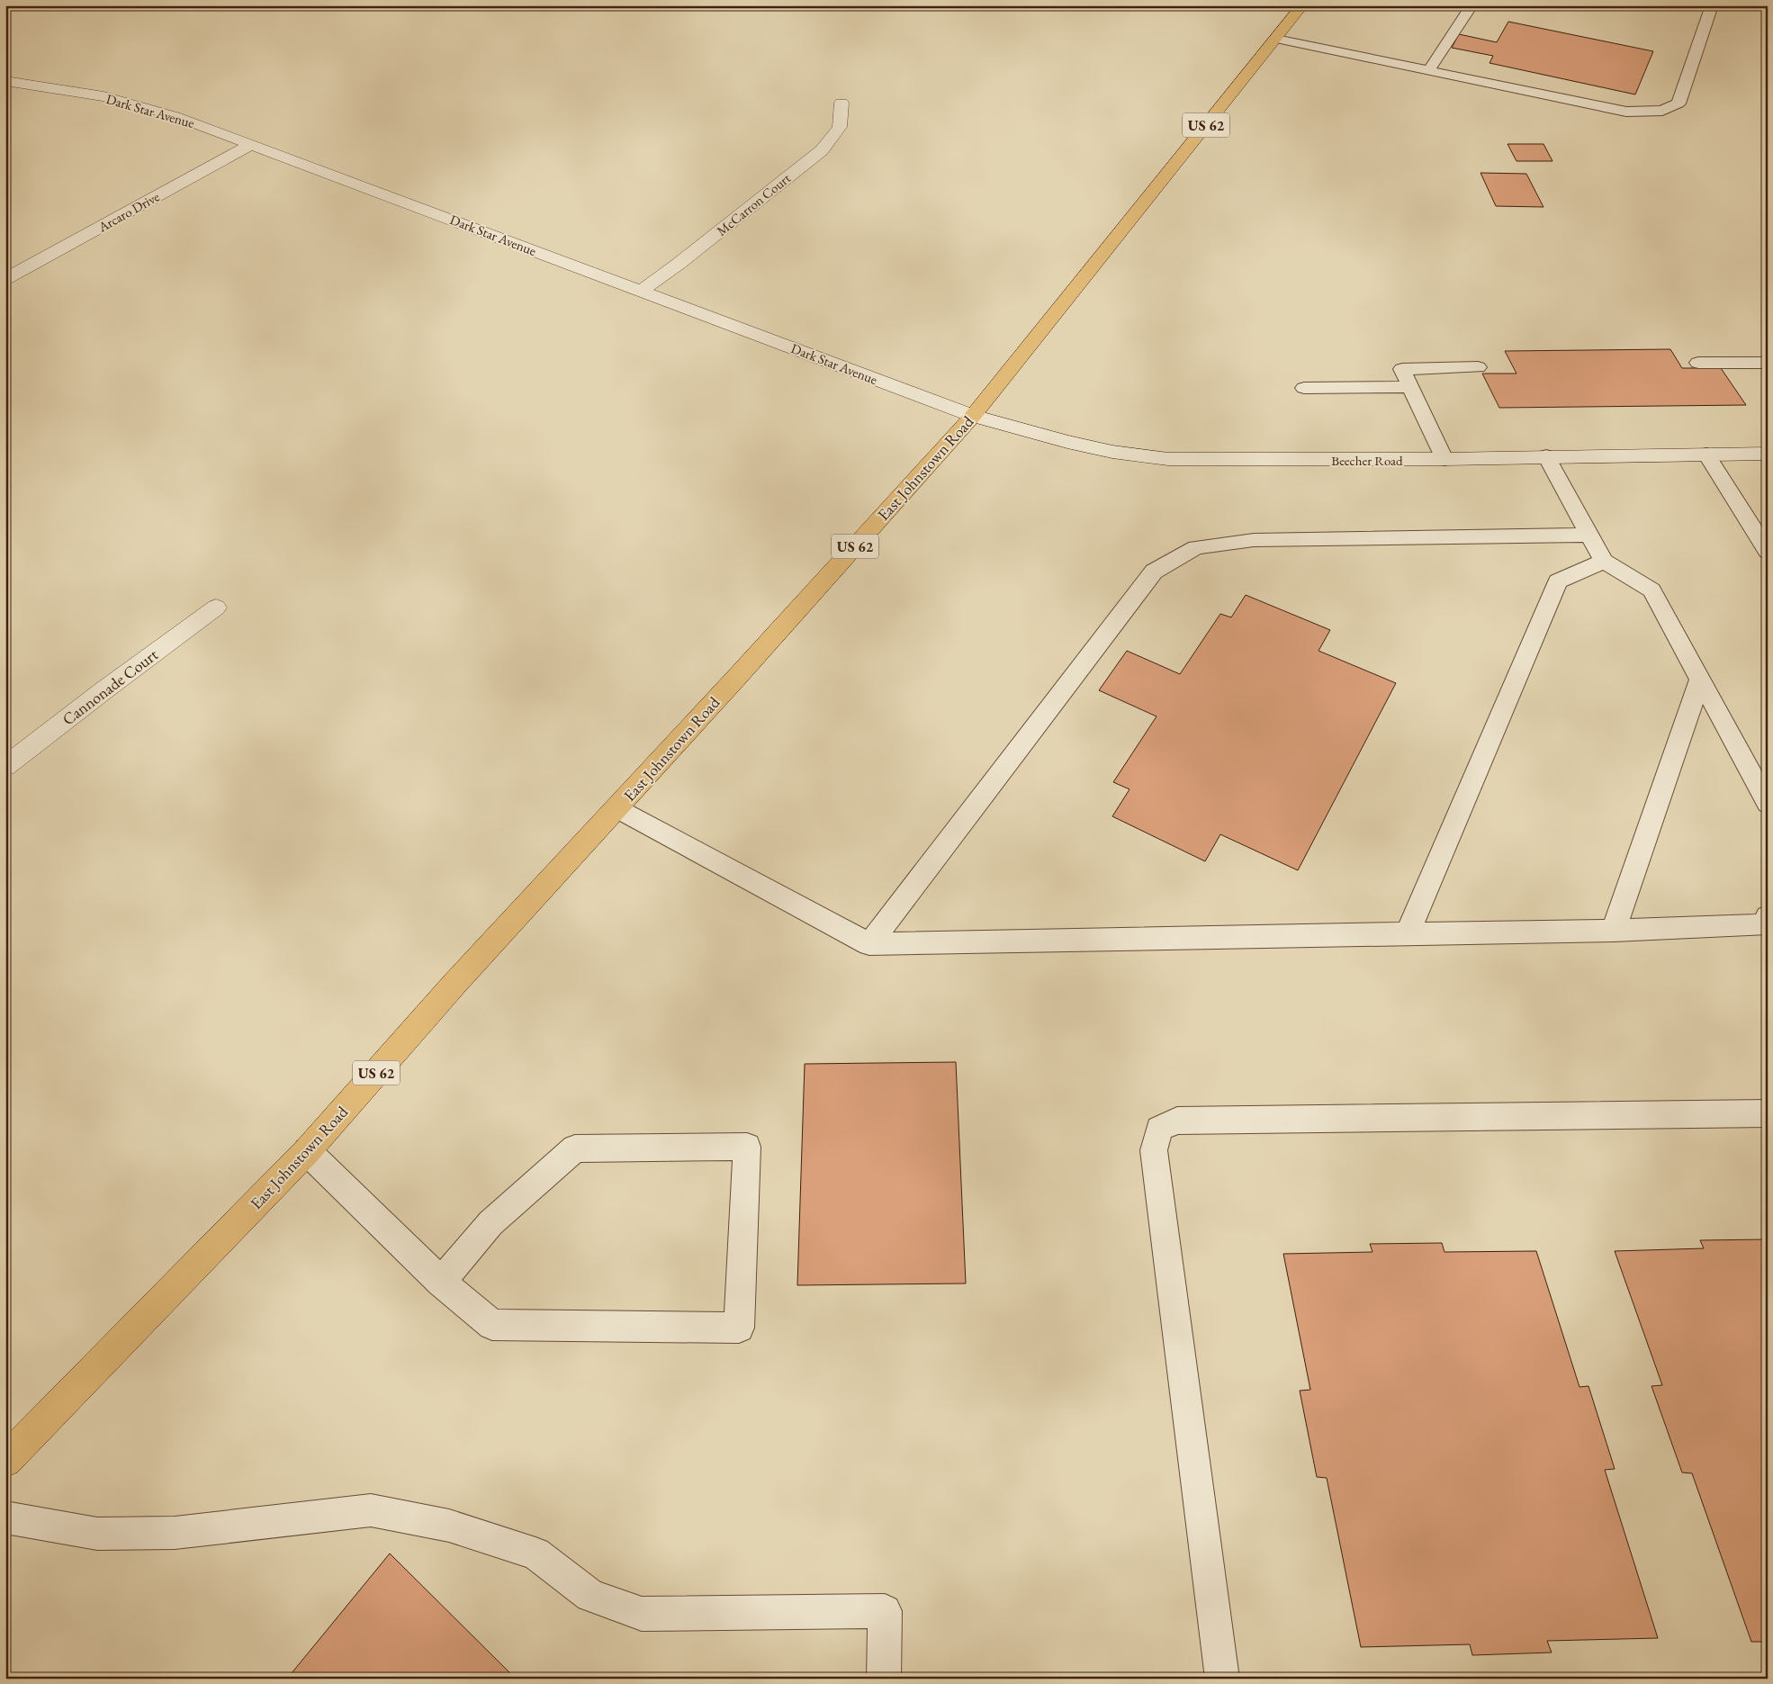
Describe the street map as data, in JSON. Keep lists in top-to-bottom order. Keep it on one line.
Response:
{"streets":{"highway":["US 62","East Johnstown Road"],"street":["Dark Star Avenue","McCarron Court","Arcaro Drive","Beecher Road","Cannonade Court"]},"crossings":[["Dark Star Avenue","McCarron Court"],["Dark Star Avenue","Arcaro Drive"],["Dark Star Avenue","Beecher Road"],["Dark Star Avenue","East Johnstown Road"],["Beecher Road","East Johnstown Road"]]}
